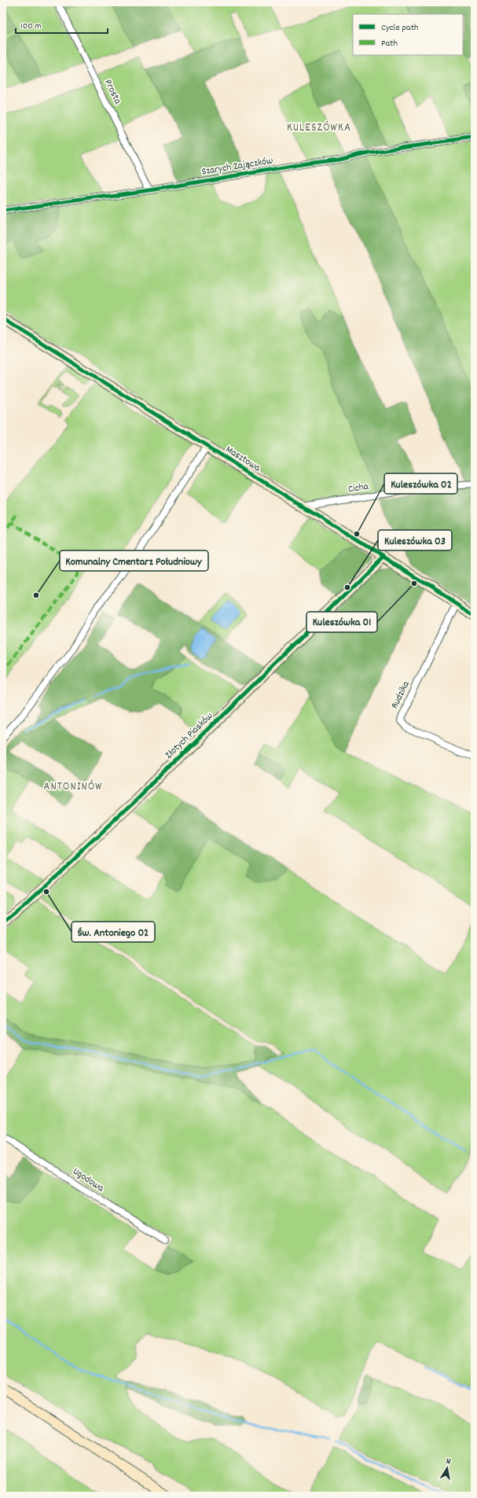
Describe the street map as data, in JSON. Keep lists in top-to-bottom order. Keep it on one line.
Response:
{"streets":{"street":["Prosta","Szarych Zajączków","Masztowa","Cicha","Rudzika","Złotych Piasków","Ugodowa"]},"crossings":[["Prosta","Szarych Zajączków"],["Masztowa","Cicha"],["Masztowa","Rudzika"],["Masztowa","Złotych Piasków"]],"districts":["KULESZÓWKA","ANTONINÓW"],"places":["Kuleszówka 02","Kuleszówka 01","Kuleszówka 03","Komunalny Cmentarz Południowy","Św. Antoniego 02"],"legend":["Cycle path","Path"],"scale_bar":"100 m","north":"top"}
